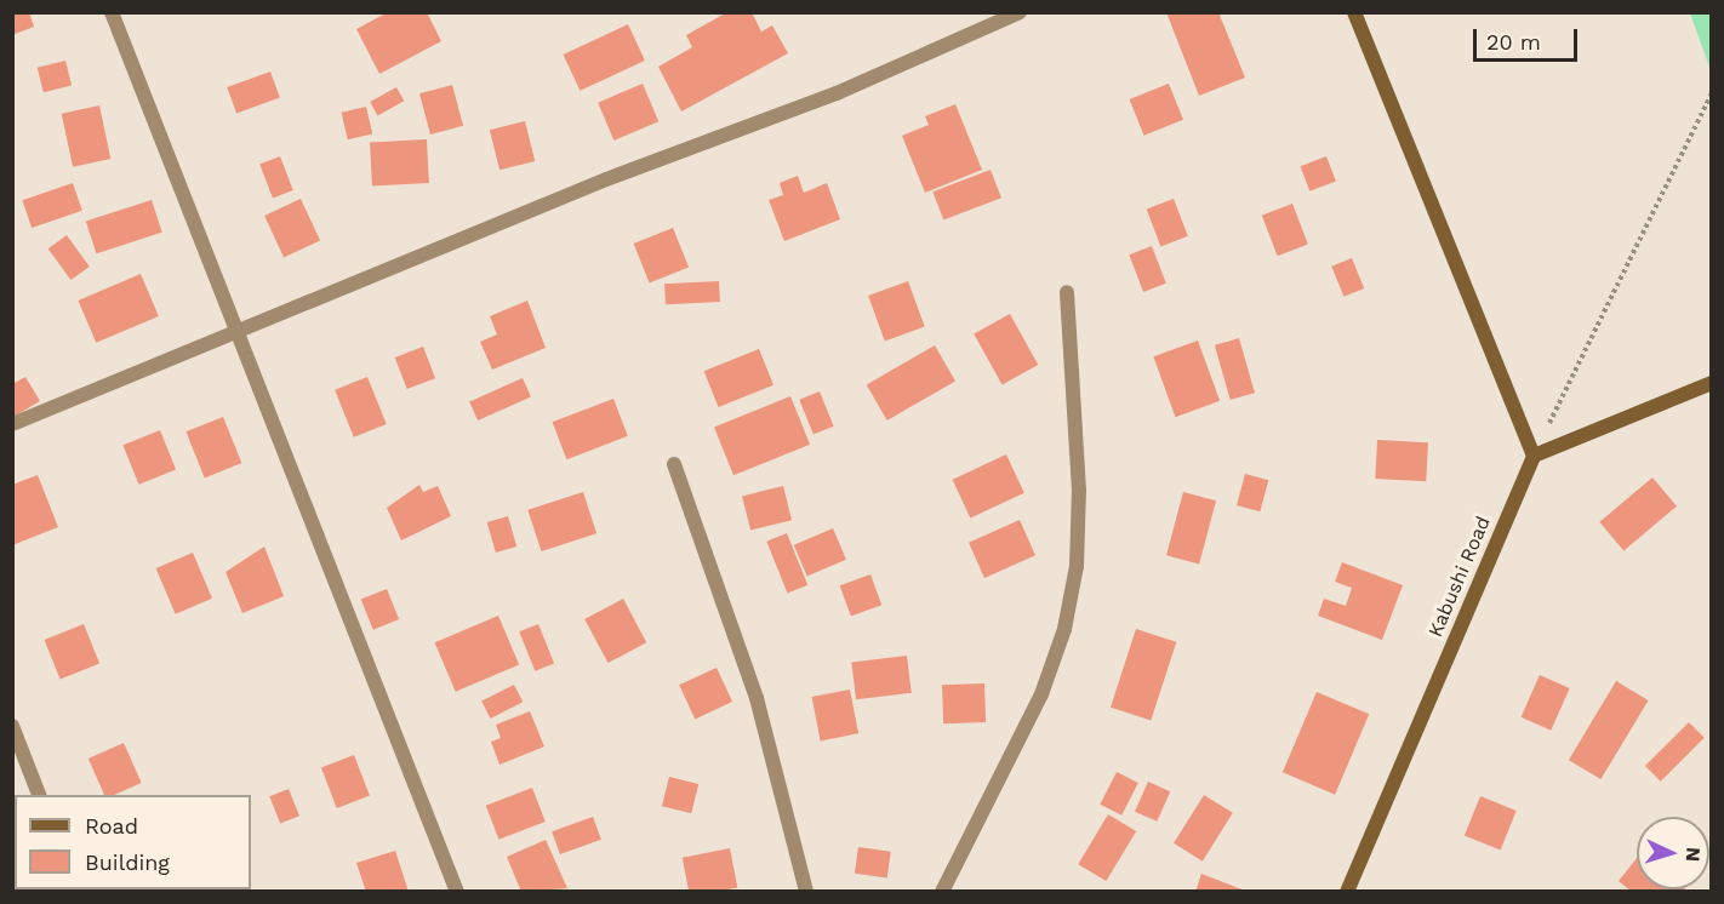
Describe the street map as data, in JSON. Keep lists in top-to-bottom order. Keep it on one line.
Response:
{"streets":{"main road":["Kabushi Road"]},"legend":["Road","Building"],"scale_bar":"20 m","north":"right"}
